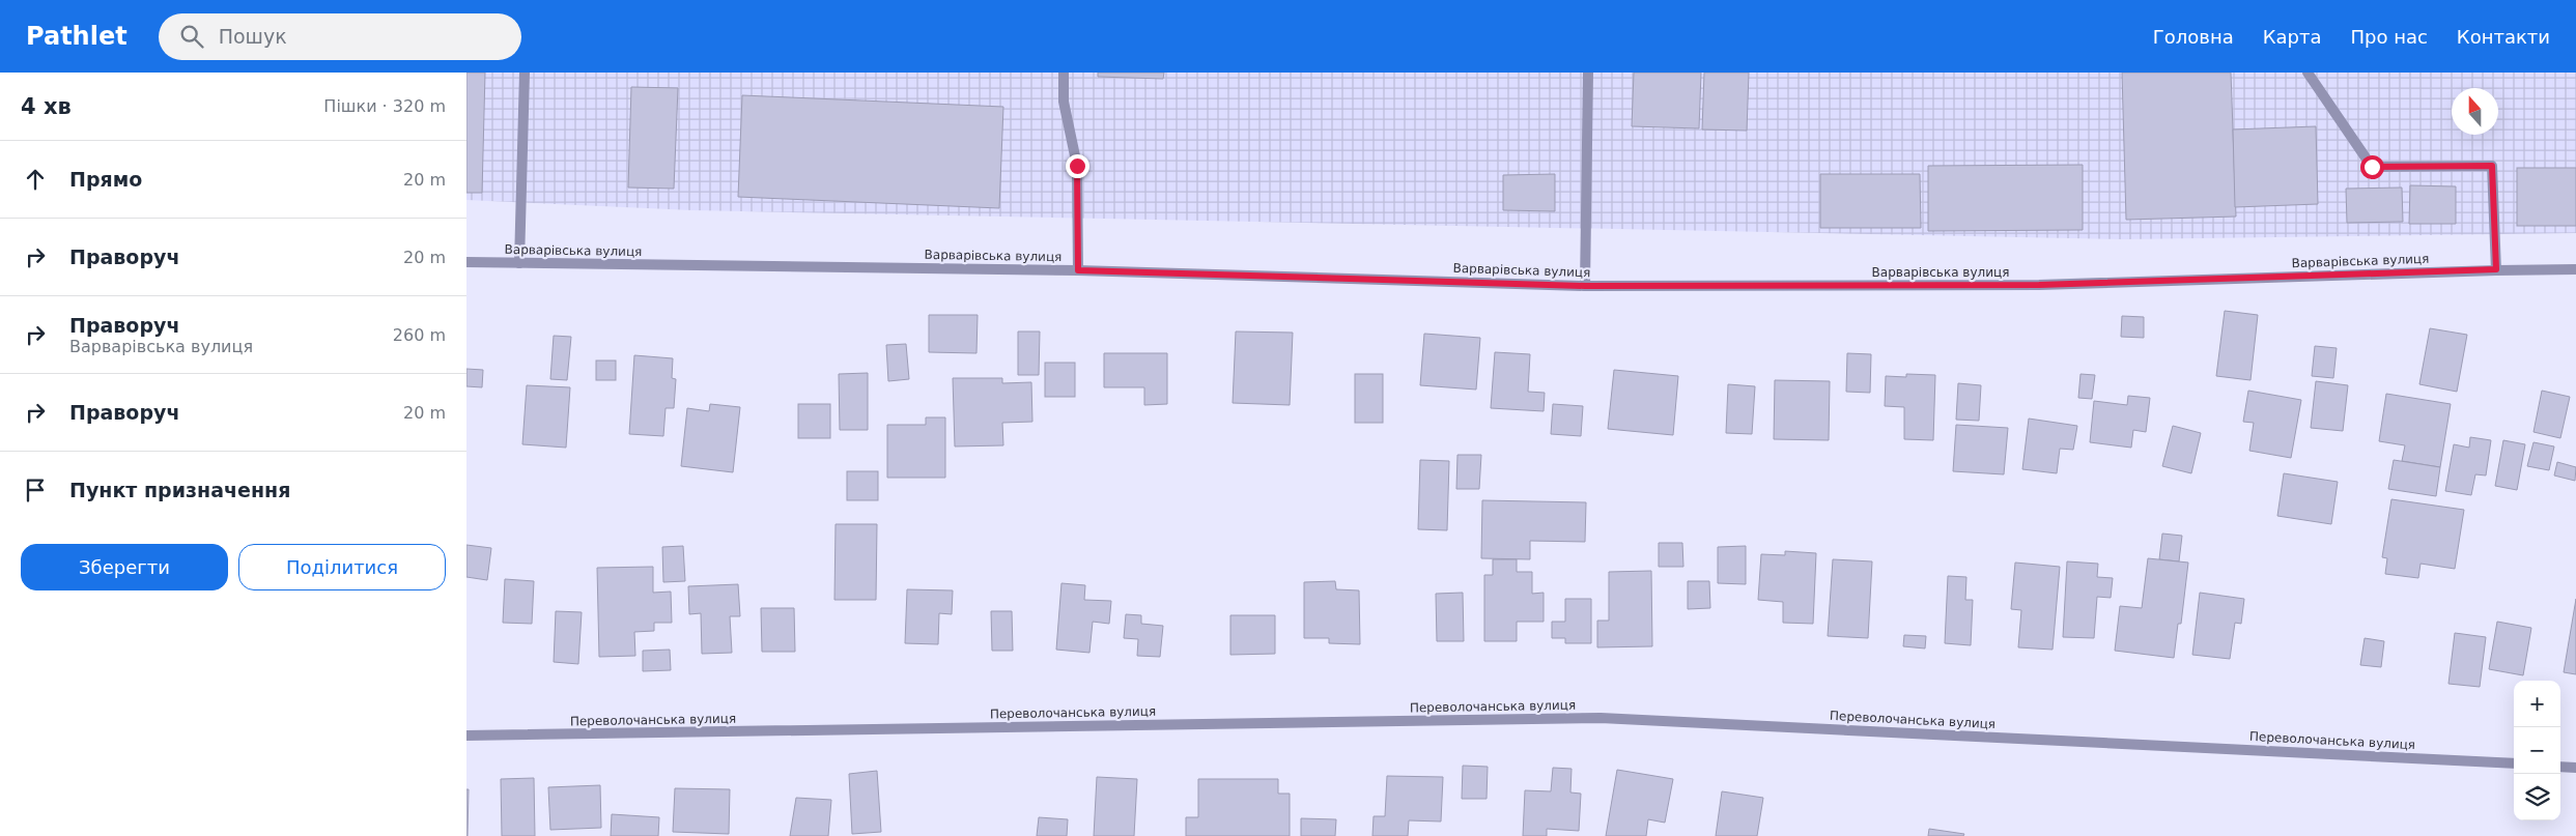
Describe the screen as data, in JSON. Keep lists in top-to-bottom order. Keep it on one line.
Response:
{"streets":{"street":["Варварівська вулиця","Переволочанська вулиця"]},"north":"top","page":{"header":"Pathlet","search":"Пошук","nav":["Головна","Карта","Про нас","Контакти"],"heading":["4 хв","Пішки · 320 m"],"list":[["Прямо","20 m"],["Праворуч","20 m"],["Праворуч","Варварівська вулиця","260 m"],["Праворуч","20 m"],"Пункт призначення"],"buttons":["Зберегти","Поділитися"],"map_buttons":["+","−"]}}
